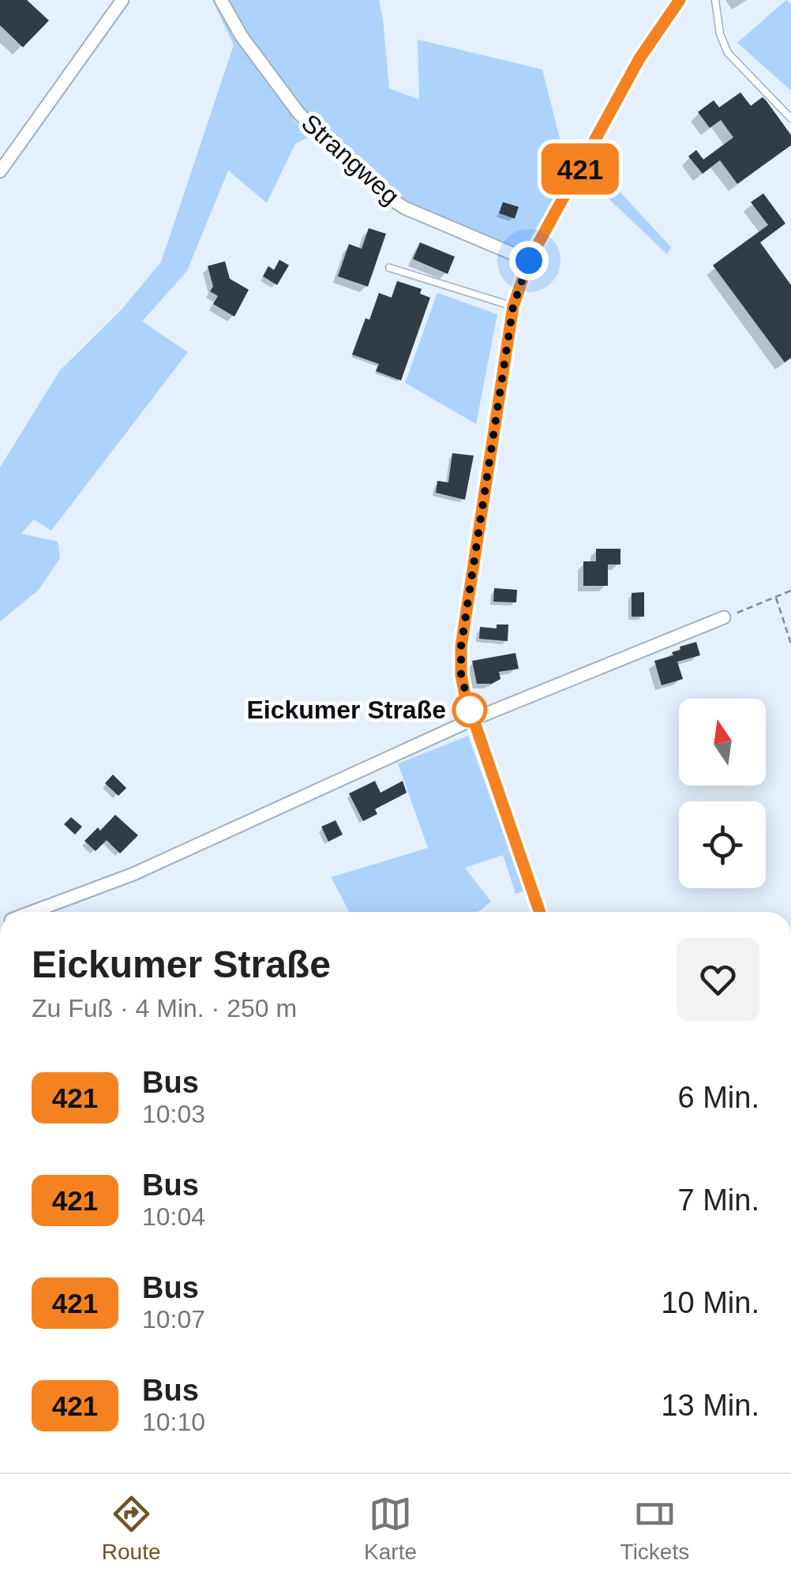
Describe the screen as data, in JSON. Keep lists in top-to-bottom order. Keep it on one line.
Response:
{"streets":{"street":["Strangweg"]},"places":["Eickumer Straße"],"lines":["bus line 421"],"north":"top","page":{"on_map":"421","heading":["Eickumer Straße","Zu Fuß · 4 Min. · 250 m"],"list":[{"mark":"421","name":"Bus","note":"10:03","value":"6 Min."},{"mark":"421","name":"Bus","note":"10:04","value":"7 Min."},{"mark":"421","name":"Bus","note":"10:07","value":"10 Min."},{"mark":"421","name":"Bus","note":"10:10","value":"13 Min."}],"tabs":["Route","Karte","Tickets"]}}
